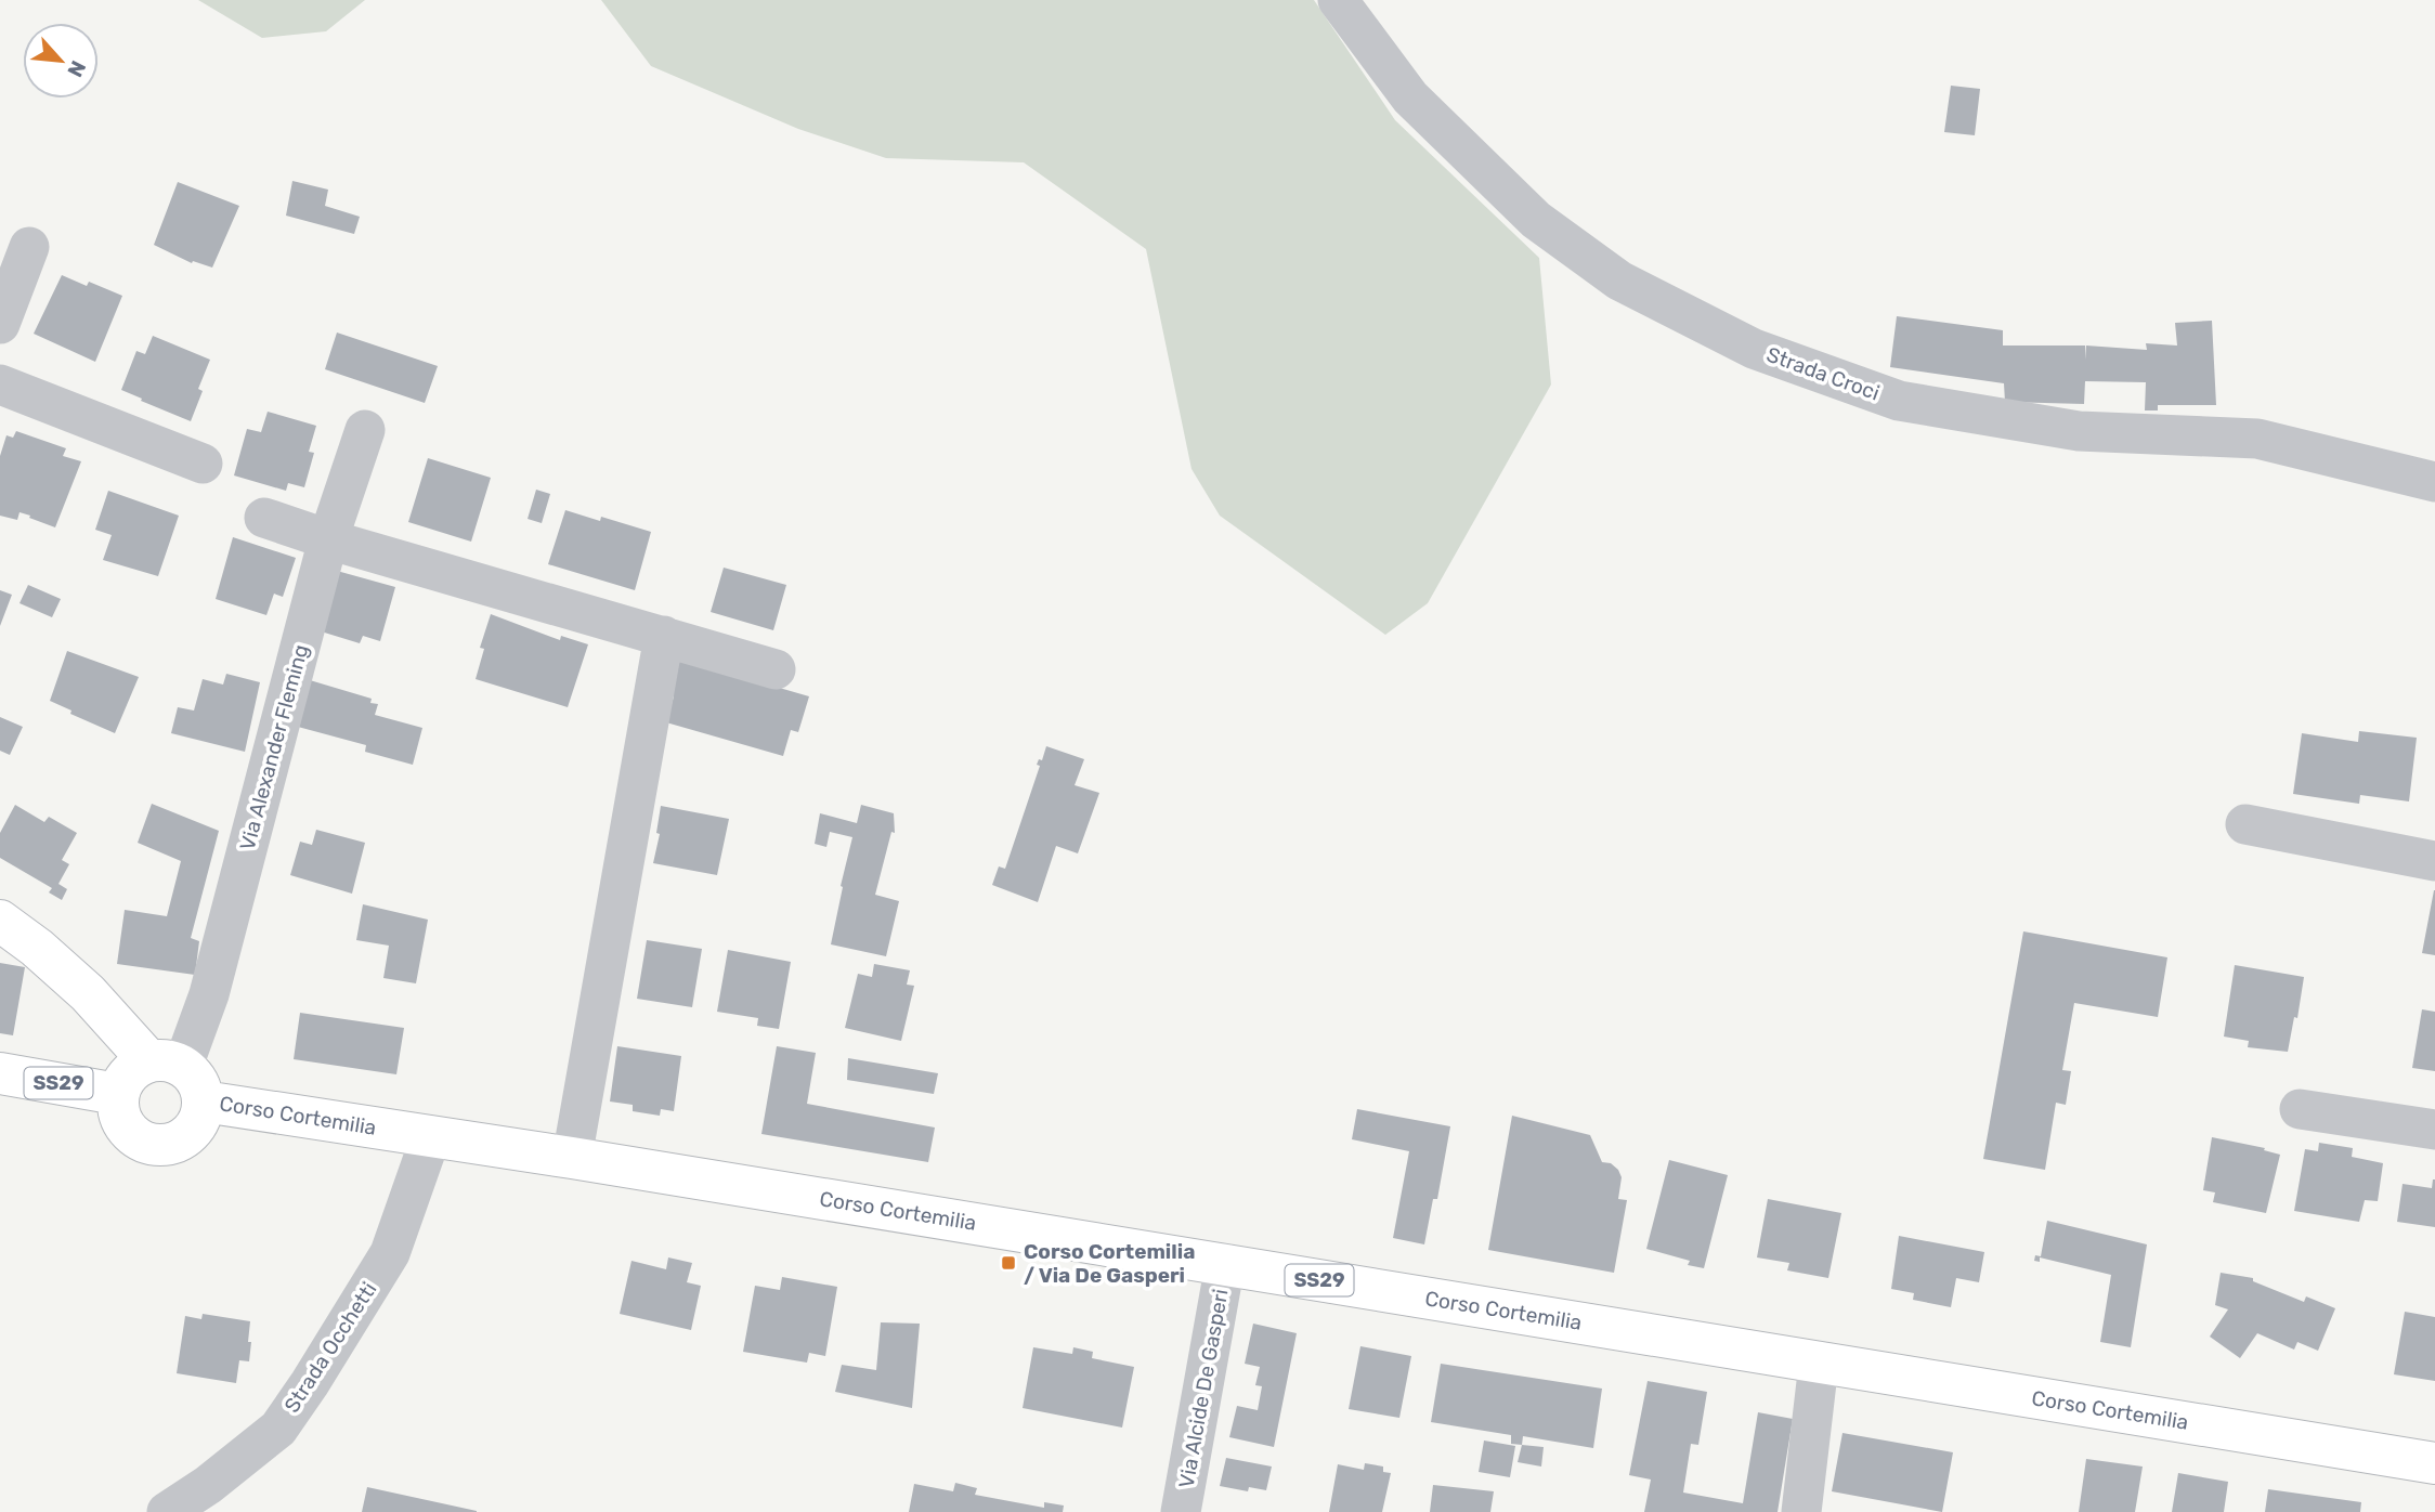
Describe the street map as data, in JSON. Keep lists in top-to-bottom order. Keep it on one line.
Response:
{"streets":{"main road":["SS29","Corso Cortemilia"],"street":["Strada Croci","Via Alexander Fleming","Strada Occhetti","Via Alcide De Gasperi"]},"crossings":[["Via Alexander Fleming","SS29"],["Via Alexander Fleming","Corso Cortemilia"],["SS29","Corso Cortemilia"],["Corso Cortemilia","Strada Occhetti"],["Corso Cortemilia","Via Alcide De Gasperi"]],"places":{"transit":["Corso Cortemilia / Via De Gasperi"]},"north":"bottom right"}
